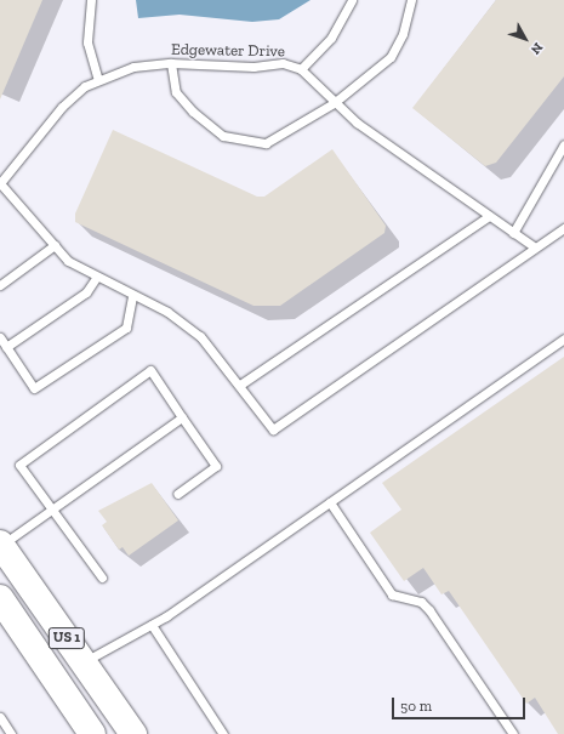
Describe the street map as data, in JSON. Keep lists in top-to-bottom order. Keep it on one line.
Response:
{"streets":{"main road":["US 1"],"lane":["Edgewater Drive"]},"scale_bar":"50 m","north":"bottom right"}
